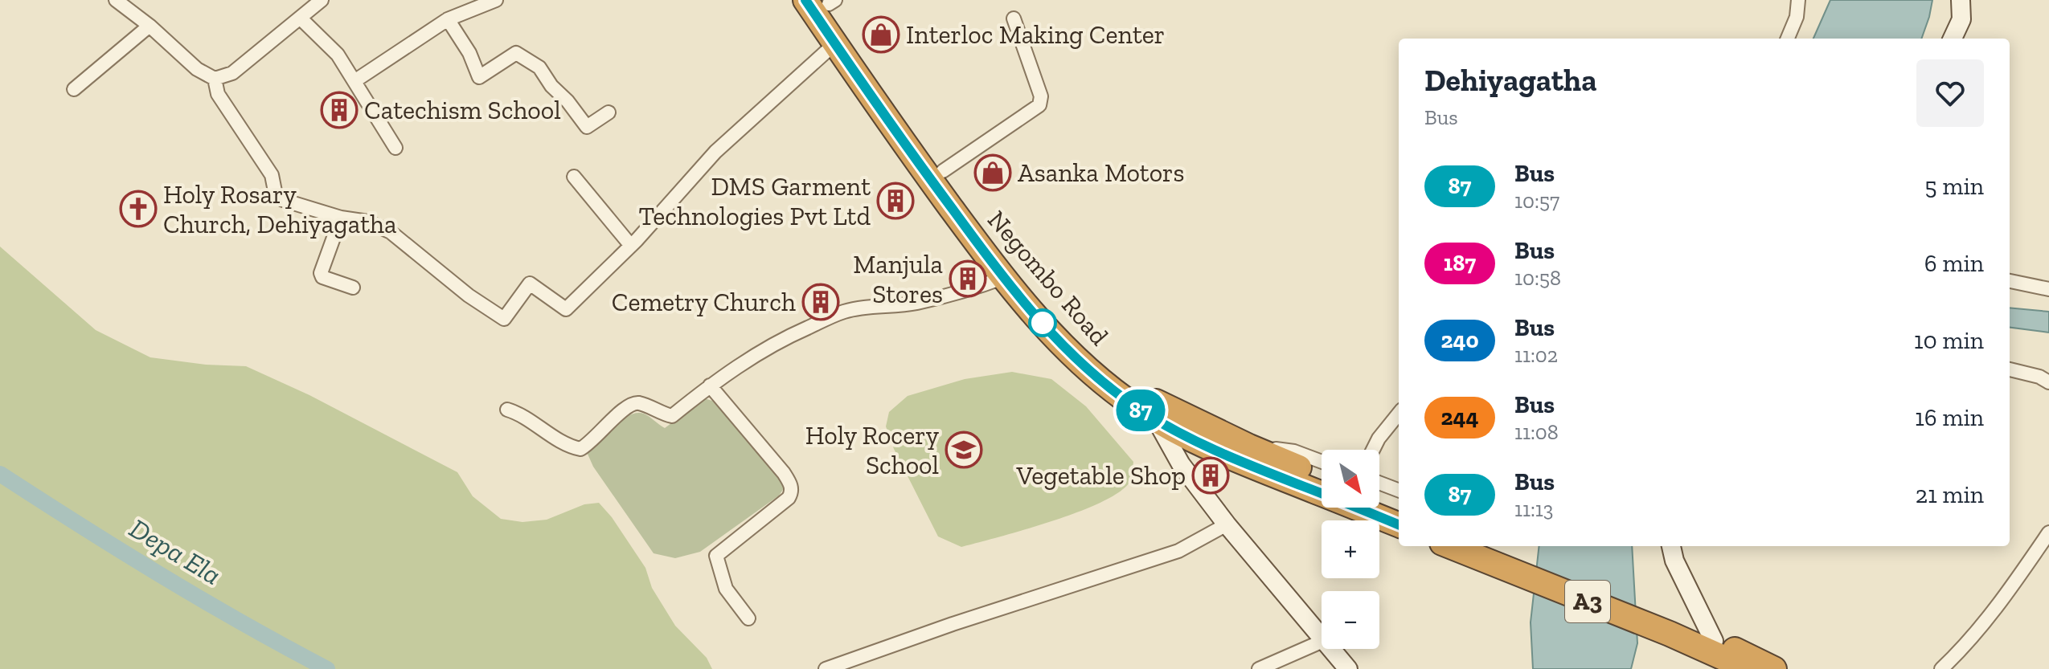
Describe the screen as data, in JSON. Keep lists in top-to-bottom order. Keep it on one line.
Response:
{"streets":{"highway":["Negombo Road","A3"]},"water":["Depa Ela"],"places":{"shop":["Interloc Making Center","Asanka Motors"],"building":["Catechism School","DMS Garment Technologies Pvt Ltd","Manjula Stores","Cemetry Church","Vegetable Shop"],"church":["Holy Rosary Church, Dehiyagatha"],"school or university":["Holy Rocery School"]},"lines":["bus line 87"],"north":"bottom right","page":{"on_map":"87","heading":["Dehiyagatha","Bus"],"list":[{"mark":"87","name":"Bus","note":"10:57","value":"5 min"},{"mark":"187","name":"Bus","note":"10:58","value":"6 min"},{"mark":"240","name":"Bus","note":"11:02","value":"10 min"},{"mark":"244","name":"Bus","note":"11:08","value":"16 min"},{"mark":"87","name":"Bus","note":"11:13","value":"21 min"}],"map_buttons":["+","−"]}}
